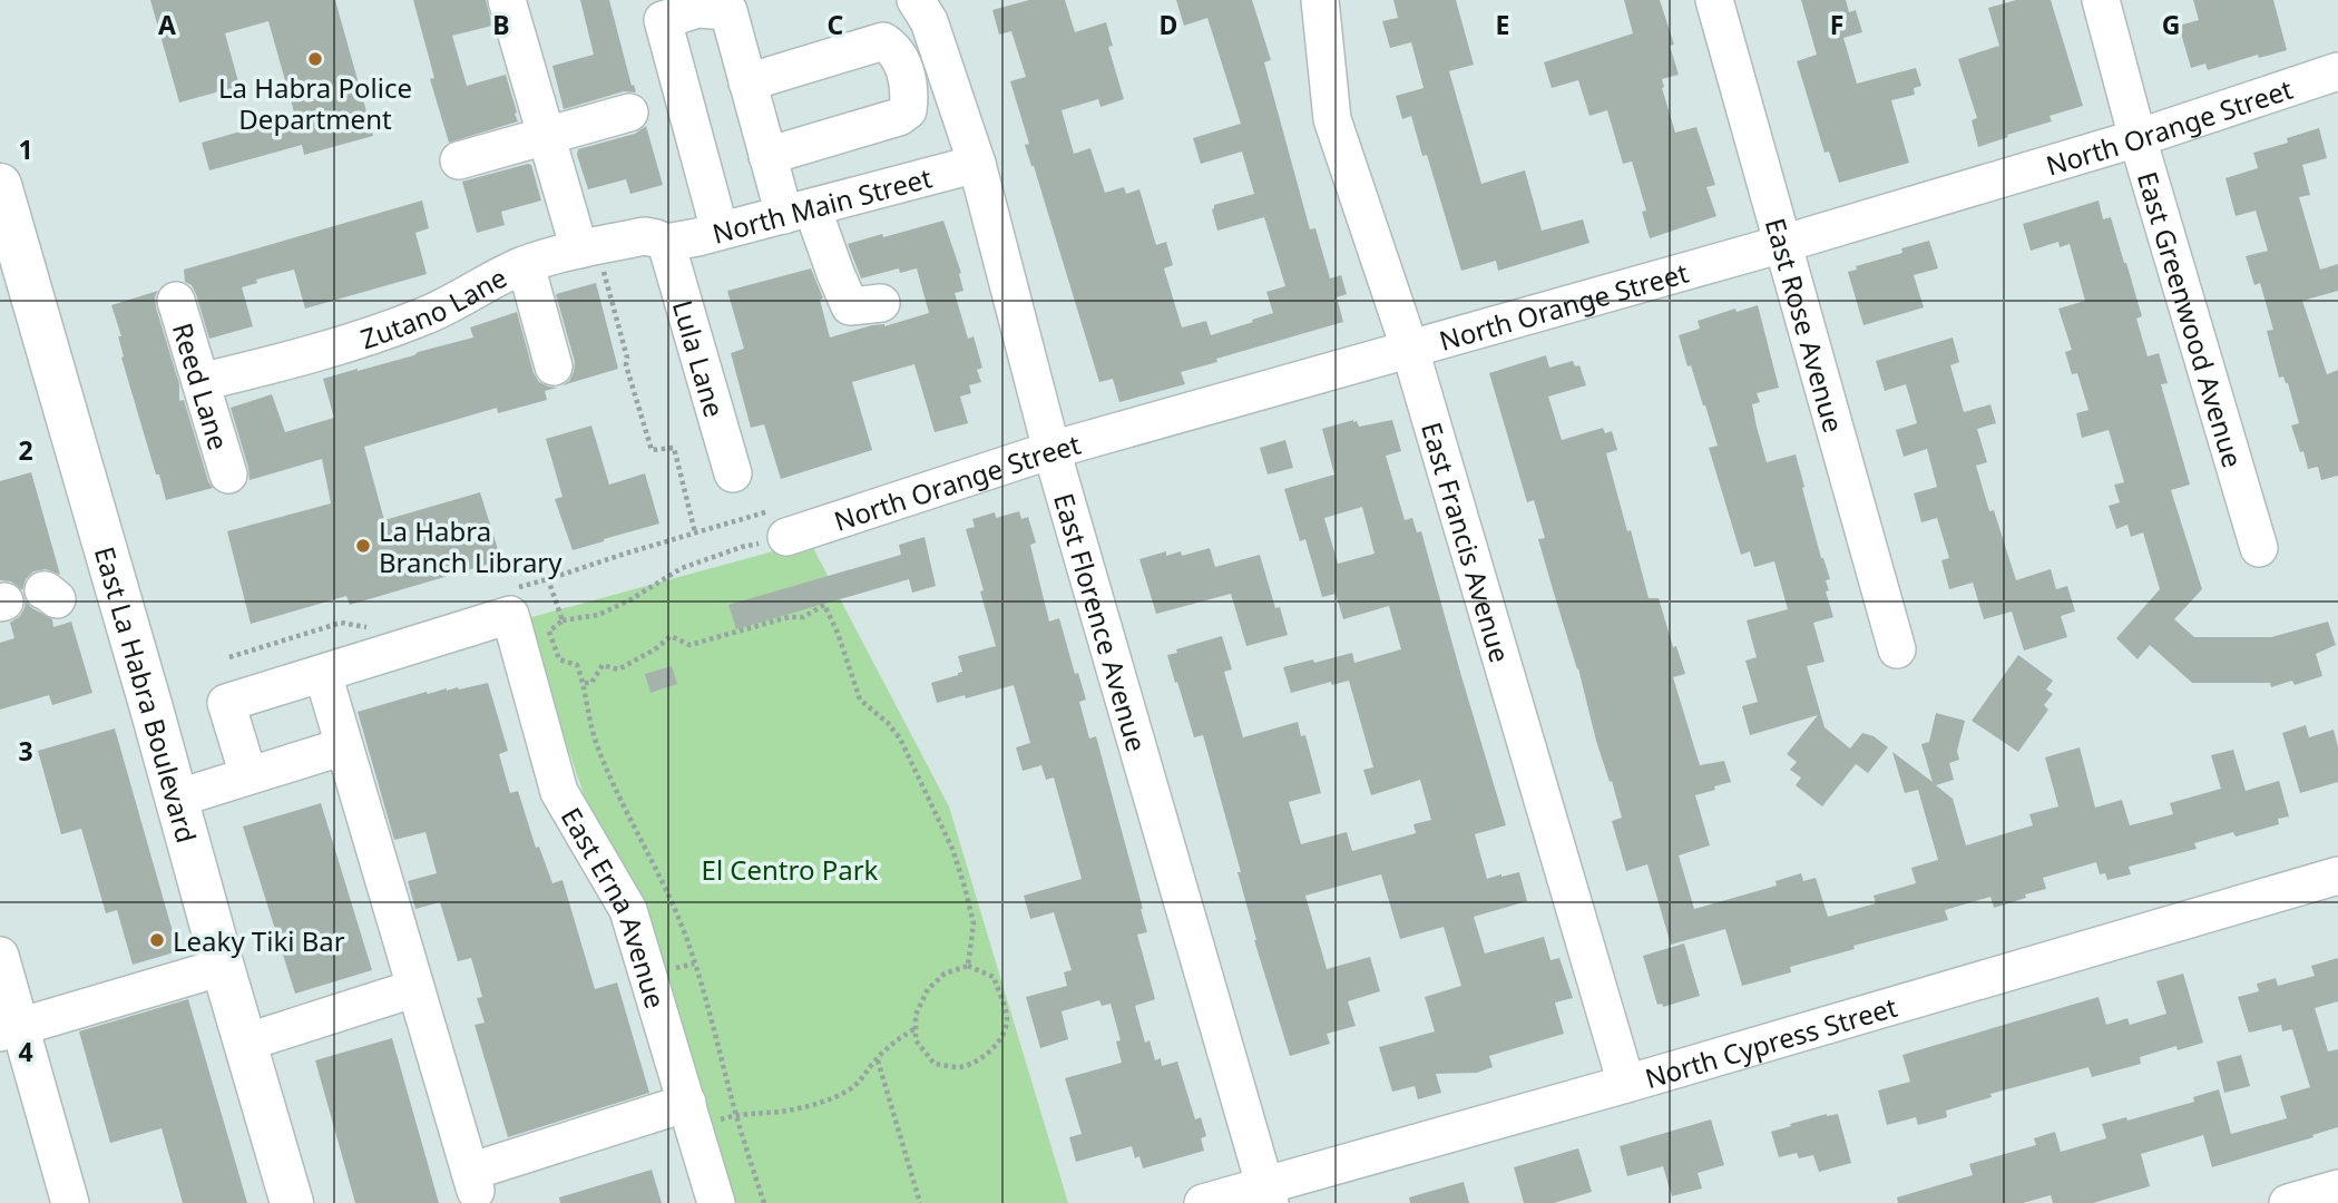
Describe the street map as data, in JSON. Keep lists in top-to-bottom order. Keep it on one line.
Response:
{"streets":{"main road":["East La Habra Boulevard"],"street":["North Orange Street","North Main Street","Zutano Lane","East Greenwood Avenue","East Rose Avenue","Lula Lane","Reed Lane","East Francis Avenue","East Florence Avenue","East Erna Avenue","North Cypress Street"]},"crossings":[["North Orange Street","East Greenwood Avenue"],["North Orange Street","East Rose Avenue"],["North Orange Street","East Francis Avenue"],["North Orange Street","East Florence Avenue"],["North Main Street","Zutano Lane"],["North Main Street","Lula Lane"],["North Main Street","East Florence Avenue"],["Zutano Lane","Lula Lane"],["Zutano Lane","Reed Lane"],["East Francis Avenue","North Cypress Street"],["East Florence Avenue","North Cypress Street"]],"parks":["El Centro Park"],"places":["La Habra Police Department","La Habra Branch Library","Leaky Tiki Bar"],"grid":{"columns":["A","B","C","D","E","F","G"],"rows":["1","2","3","4"]}}
